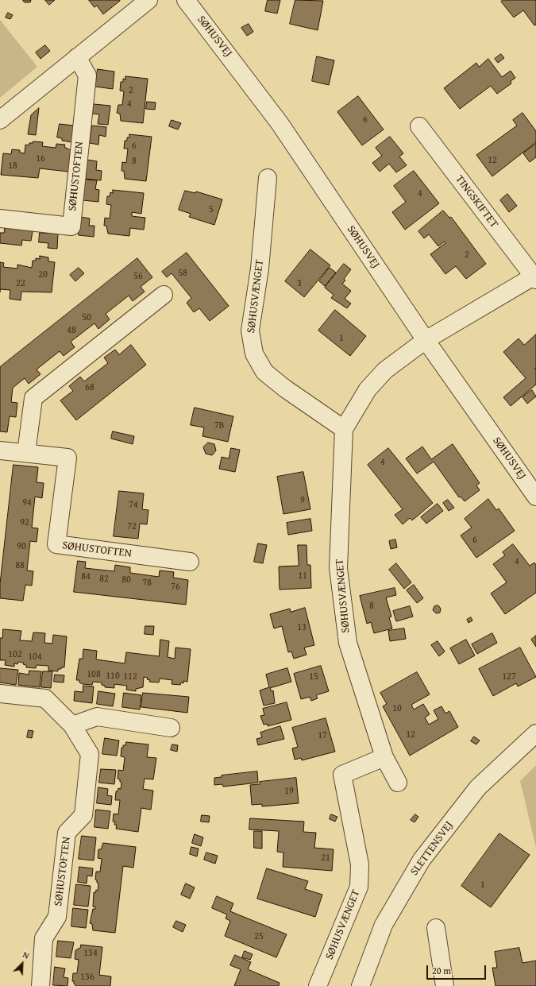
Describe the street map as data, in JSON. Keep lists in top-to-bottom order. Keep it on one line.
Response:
{"streets":{"street":["SØHUSVEJ","SØHUSTOFTEN","TINGSKIFTET","SØHUSVÆNGET","SLETTENSVEJ"]},"crossings":[["SØHUSVEJ","TINGSKIFTET"],["SØHUSVEJ","SØHUSVÆNGET"],["TINGSKIFTET","SØHUSVÆNGET"]],"house_numbers":["2","4","6","6","16","12","8","18","4","5","2","58","20","56","22","3","50","48","1","68","7B","4","9","94","74","92","72","6","90","4","88","11","84","82","80","78","76","8","13","102","104","108","110","112","15","127","10","12","17","19","21","1","25","134","136"],"scale_bar":"20 m","north":"top right"}
